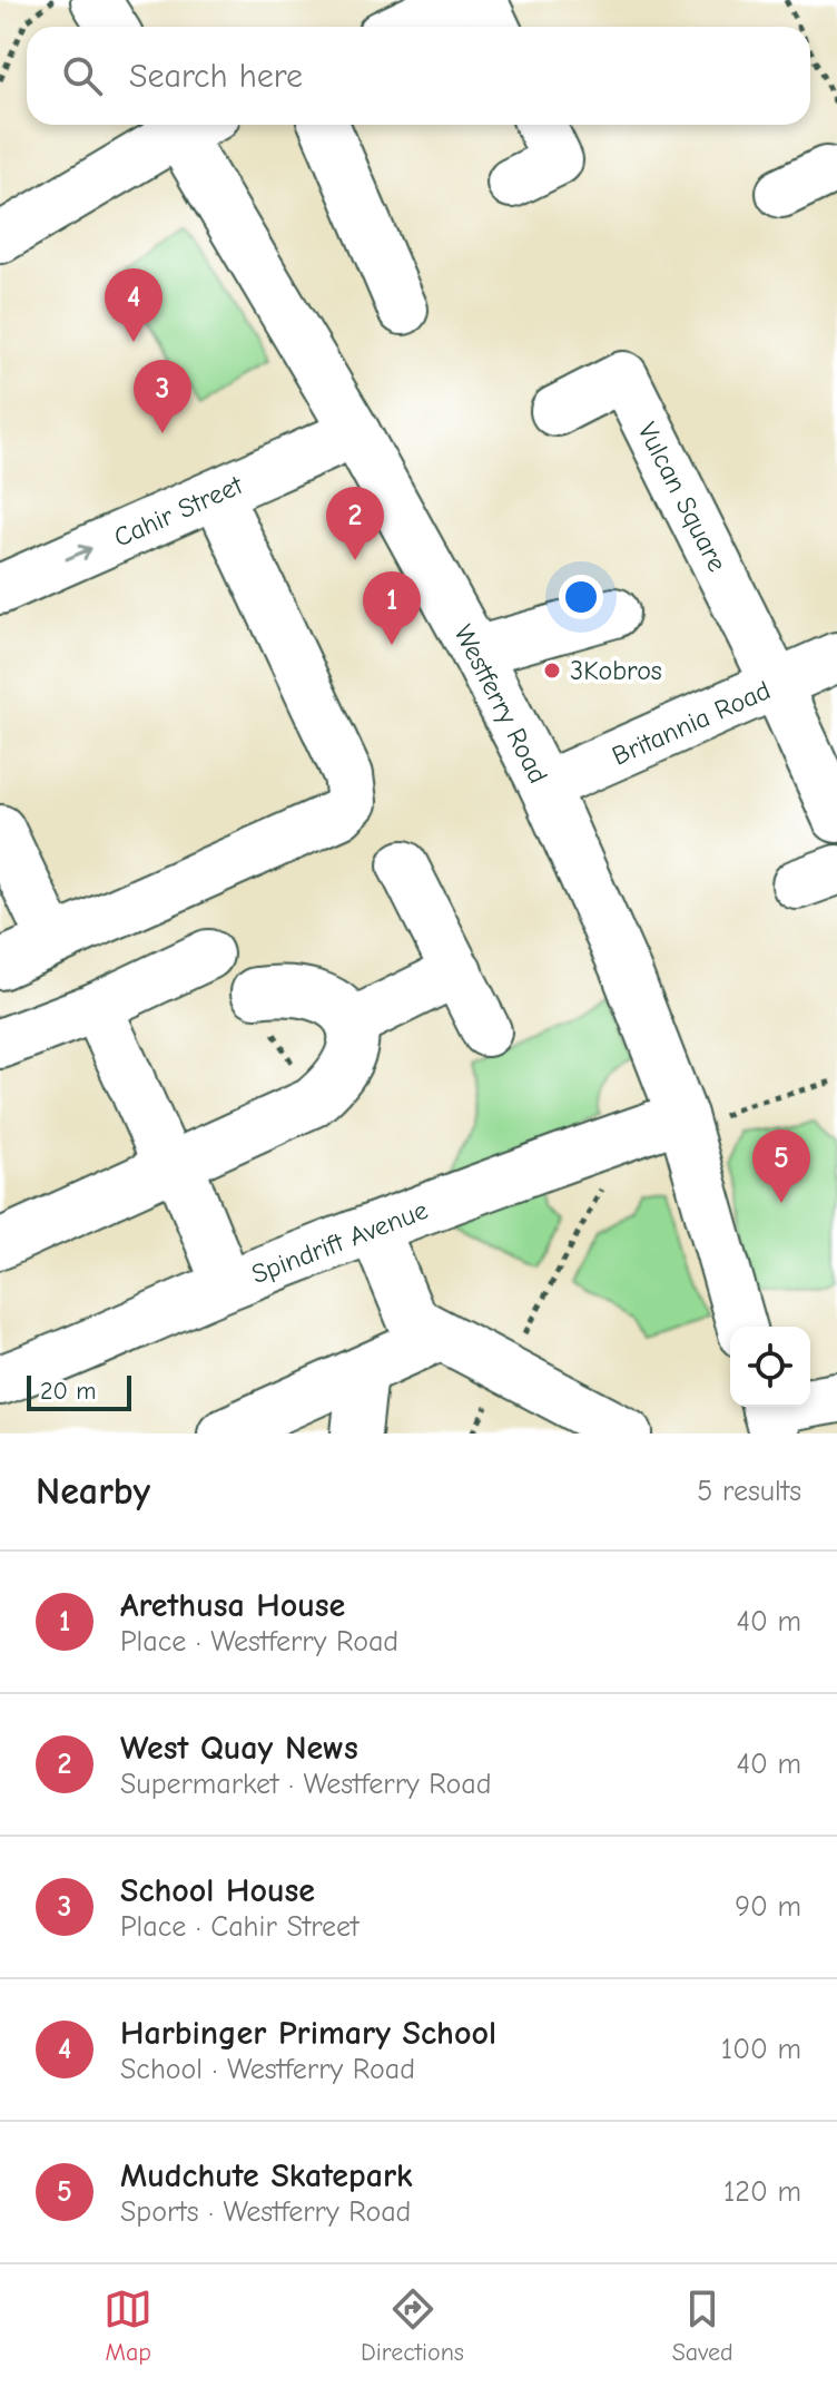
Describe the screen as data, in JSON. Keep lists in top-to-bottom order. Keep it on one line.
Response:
{"streets":{"street":["Vulcan Square","Cahir Street","Westferry Road","Britannia Road","Spindrift Avenue"]},"crossings":[["Vulcan Square","Britannia Road"],["Cahir Street","Westferry Road"],["Westferry Road","Britannia Road"],["Westferry Road","Spindrift Avenue"]],"places":["3Kobros"],"scale_bar":"20 m","page":{"search":"Search here","pins":["4","3","2","1","5"],"scale":"20 m","heading":["Nearby","5 results"],"list":[{"mark":"1","name":"Arethusa House","note":"Place · Westferry Road","value":"40 m"},{"mark":"2","name":"West Quay News","note":"Supermarket · Westferry Road","value":"40 m"},{"mark":"3","name":"School House","note":"Place · Cahir Street","value":"90 m"},{"mark":"4","name":"Harbinger Primary School","note":"School · Westferry Road","value":"100 m"},{"mark":"5","name":"Mudchute Skatepark","note":"Sports · Westferry Road","value":"120 m"}],"nav":["Map","Directions","Saved"]}}
